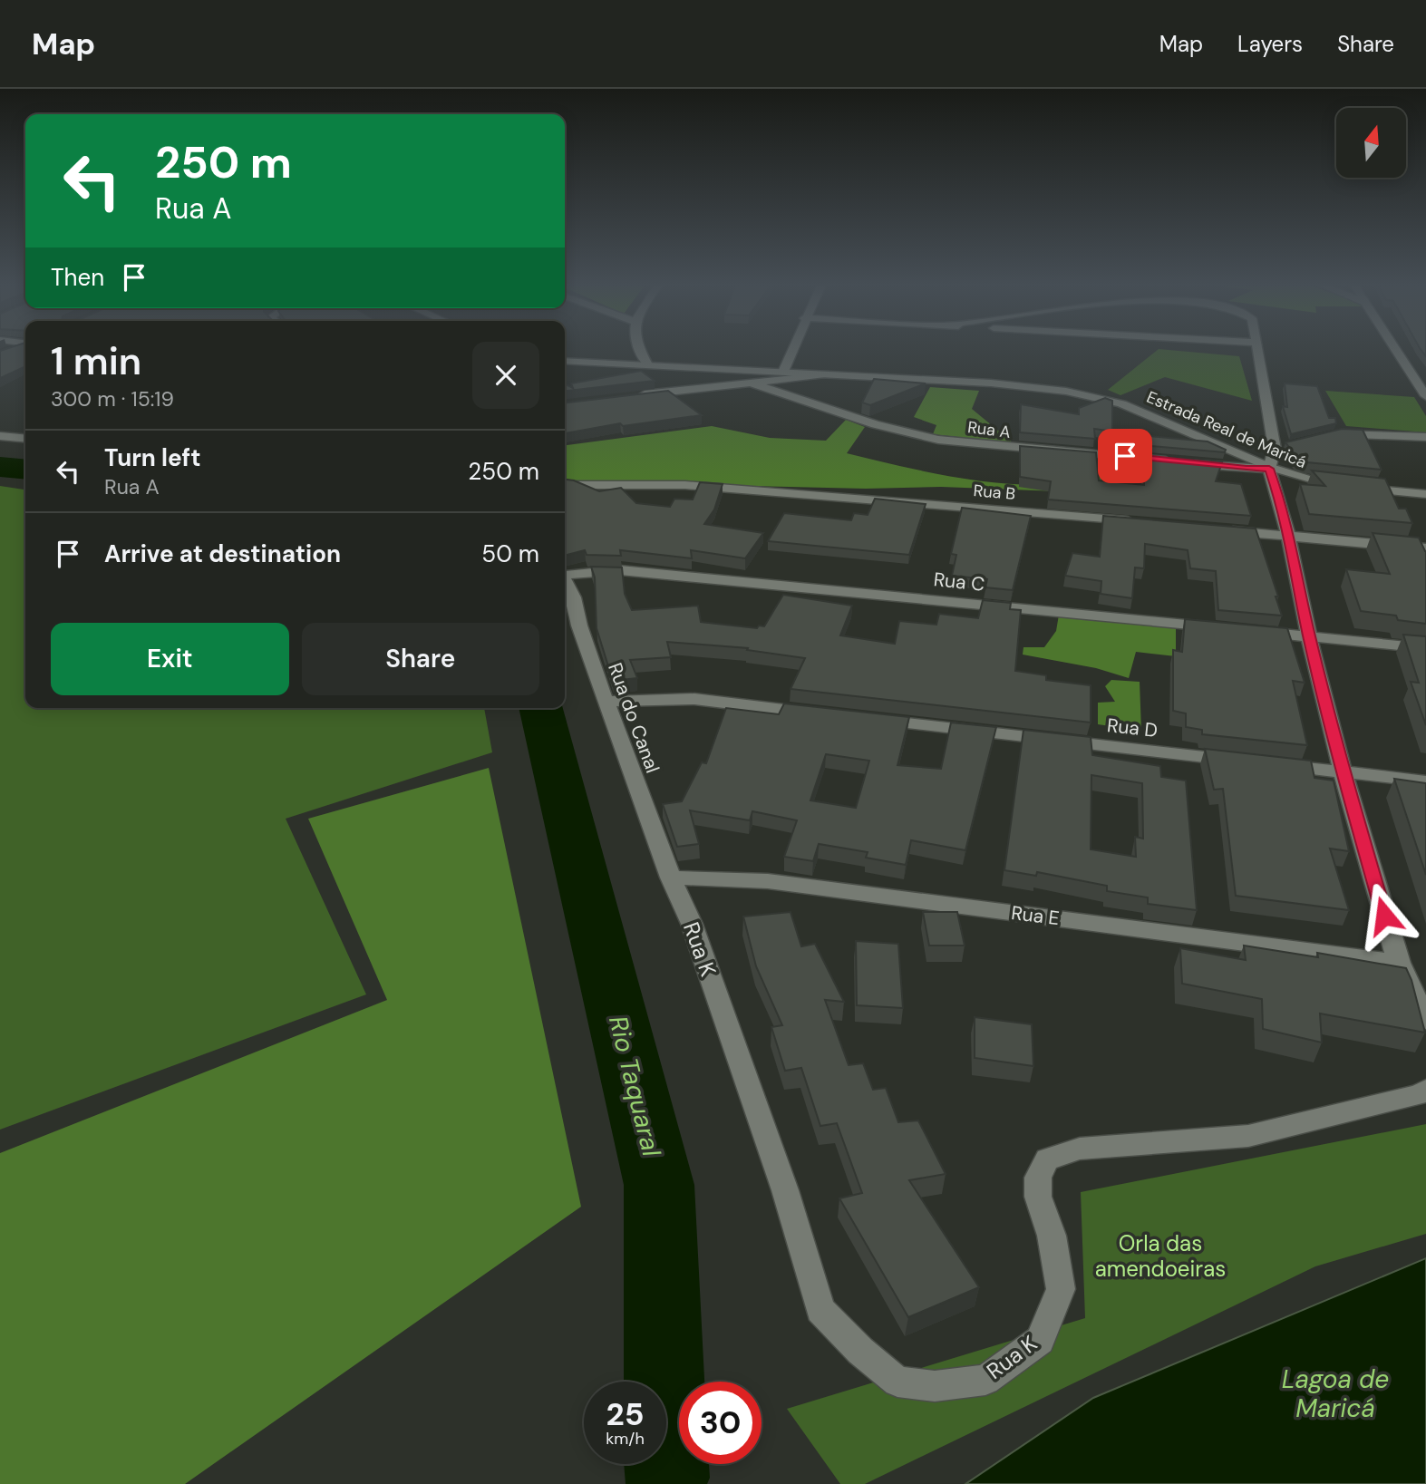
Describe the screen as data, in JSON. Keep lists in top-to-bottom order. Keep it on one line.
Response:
{"streets":{"street":["Rua A","Estrada Real de Maricá","Rua B","Rua C","Rua do Canal","Rua D","Rua E","Rua K"]},"crossings":[["Rua A","Estrada Real de Maricá"],["Rua do Canal","Rua E"],["Rua do Canal","Rua K"],["Rua E","Rua K"]],"water":["Rio Taquaral","Lagoa de Maricá"],"parks":["Orla das amendoeiras"],"north":"top","page":{"header":"Map","nav":["Map","Layers","Share"],"turn":["250 m","Rua A"],"then":"Then","heading":["1 min","300 m · 15:19"],"list":[{"name":"Turn left","note":"Rua A","value":"250 m"},{"name":"Arrive at destination","value":"50 m"}],"buttons":["Exit","Share"],"speed":"25 km/h","limit":"30"}}
